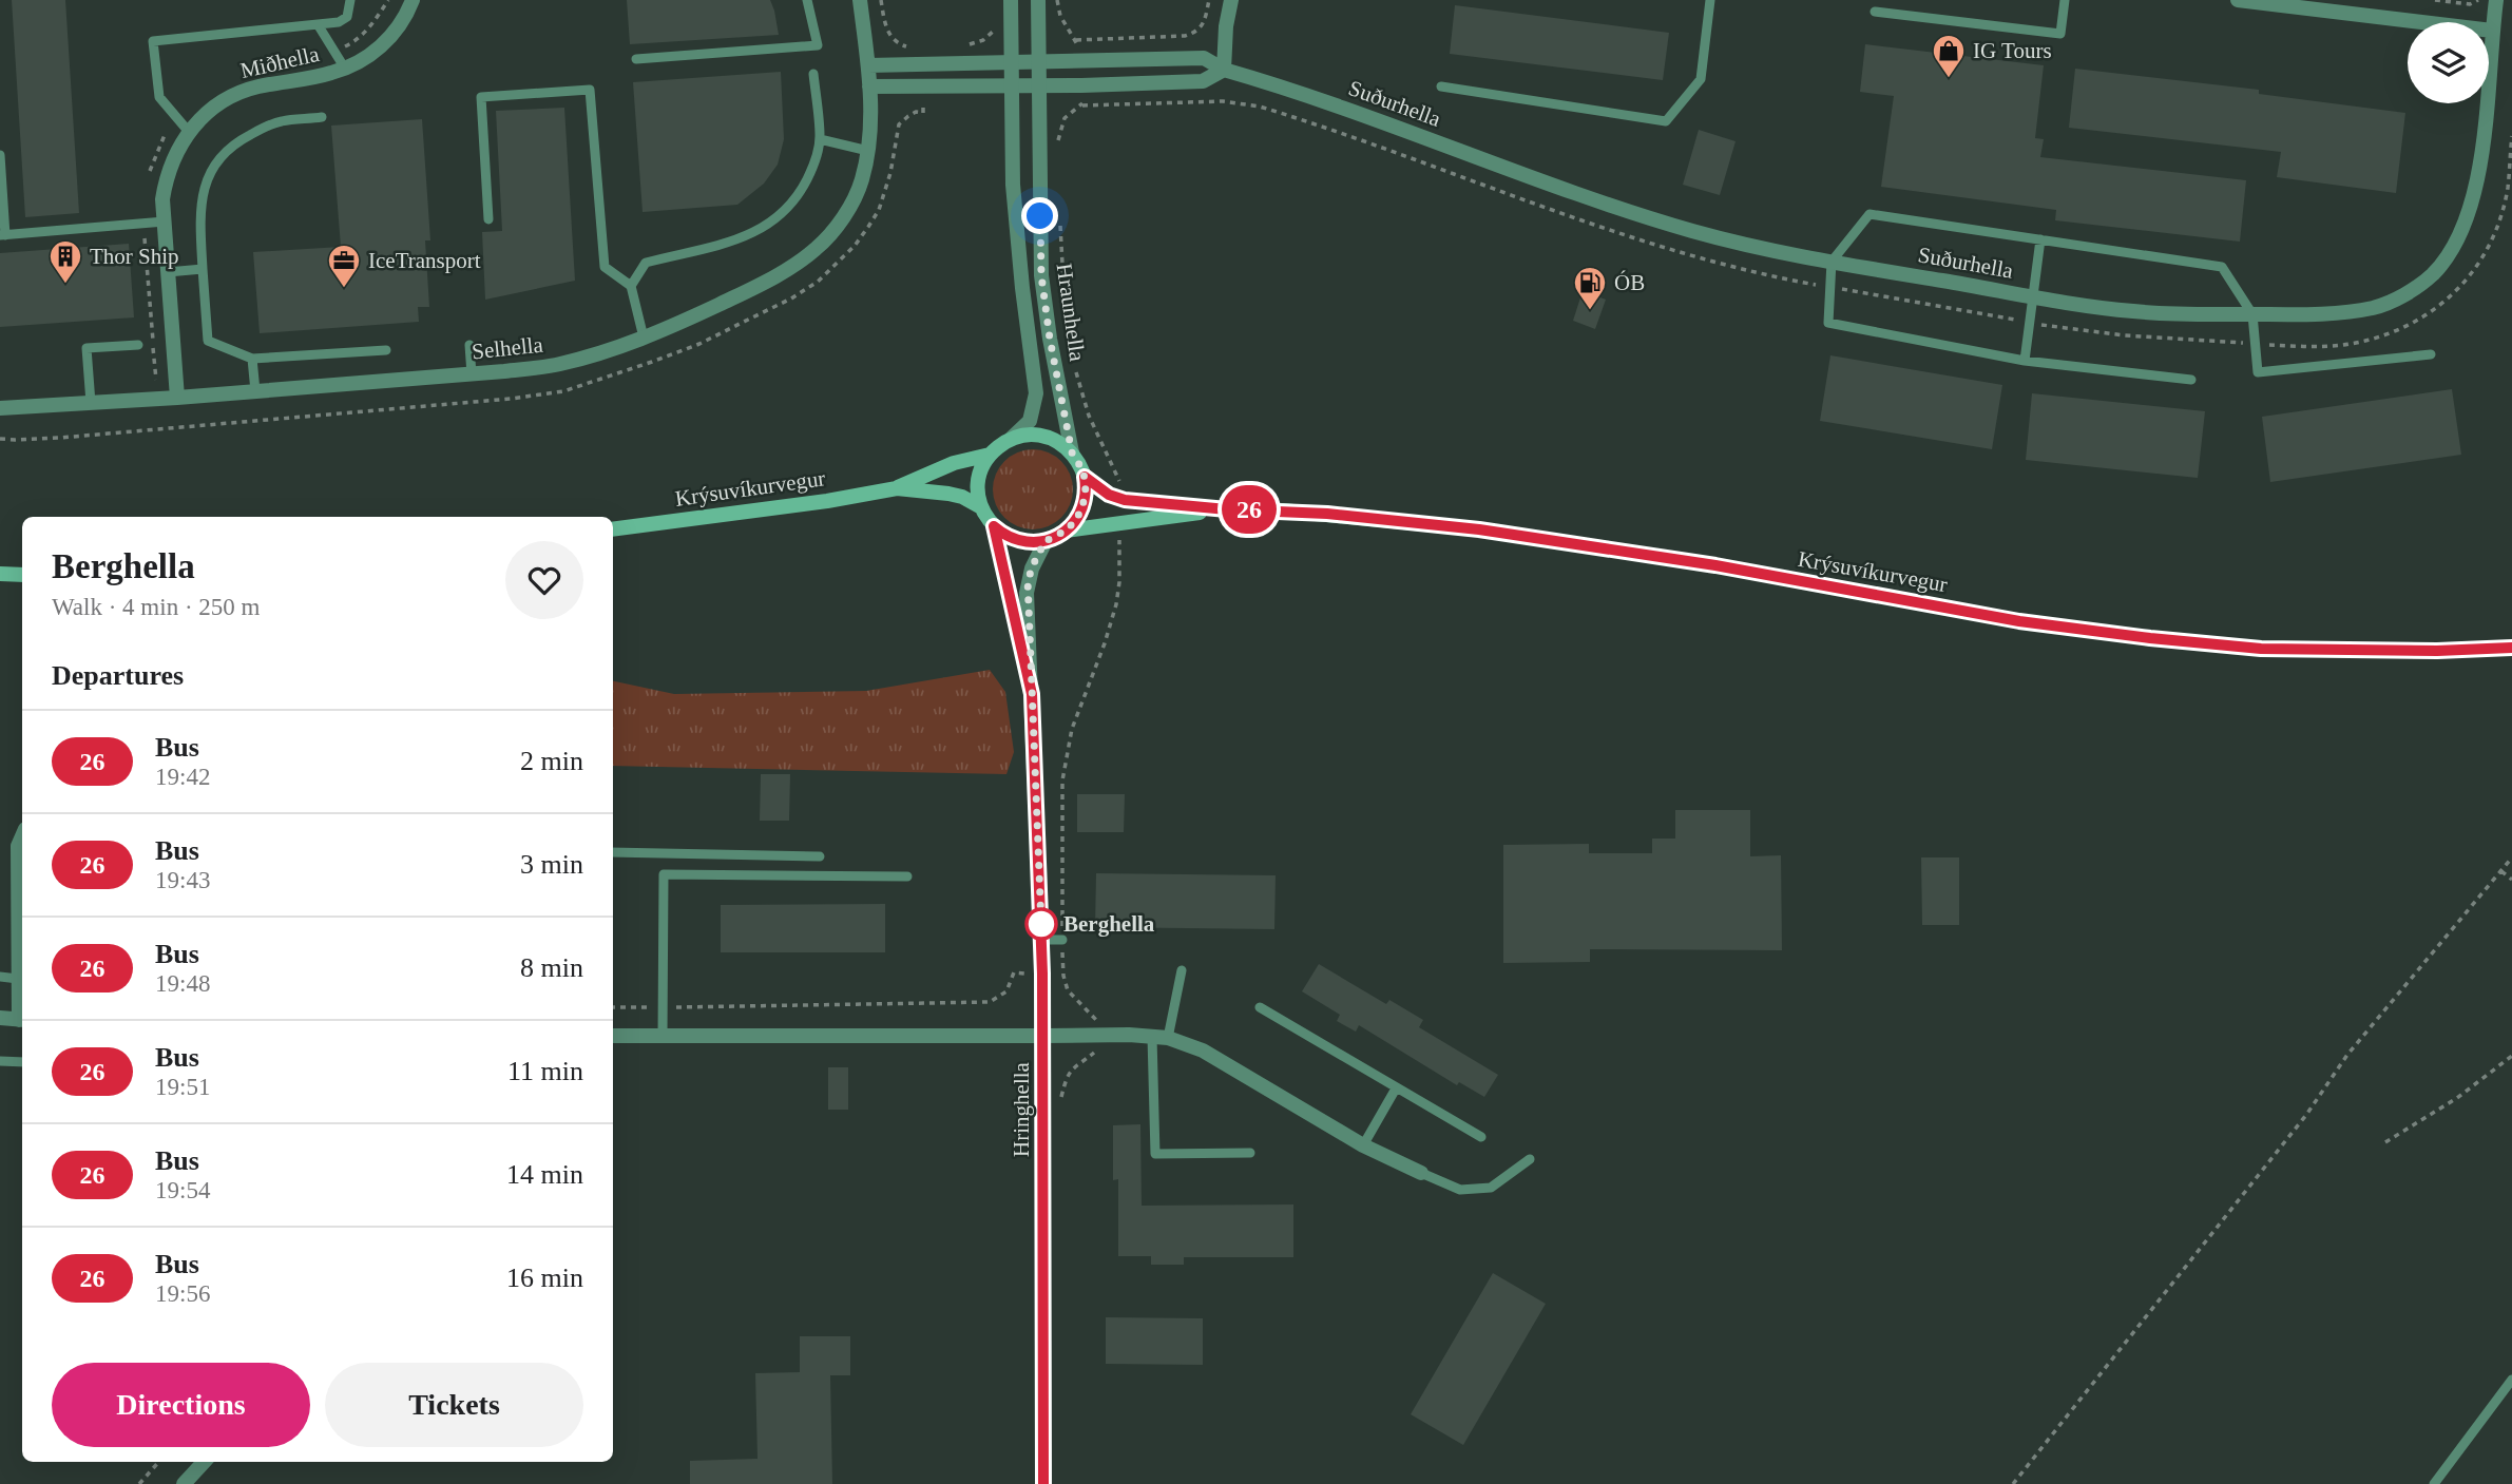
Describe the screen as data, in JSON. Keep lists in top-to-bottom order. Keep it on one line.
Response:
{"streets":{"main road":["Krýsuvíkurvegur"],"street":["Miðhella","Suðurhella","Hraunhella","Selhella","Hringhella"]},"crossings":[["Miðhella","Selhella"],["Suðurhella","Hraunhella"],["Hraunhella","Krýsuvíkurvegur"]],"places":{"shop":["IG Tours"],"building":["Thor Ship"],"office":["IceTransport"],"fuel station":["ÓB"],"other":["Berghella"]},"lines":["bus line 26"],"page":{"on_map":"26","heading":[["Berghella","Walk · 4 min · 250 m"],"Departures"],"list":[{"mark":"26","name":"Bus","note":"19:42","value":"2 min"},{"mark":"26","name":"Bus","note":"19:43","value":"3 min"},{"mark":"26","name":"Bus","note":"19:48","value":"8 min"},{"mark":"26","name":"Bus","note":"19:51","value":"11 min"},{"mark":"26","name":"Bus","note":"19:54","value":"14 min"},{"mark":"26","name":"Bus","note":"19:56","value":"16 min"}],"buttons":["Directions","Tickets"]}}
